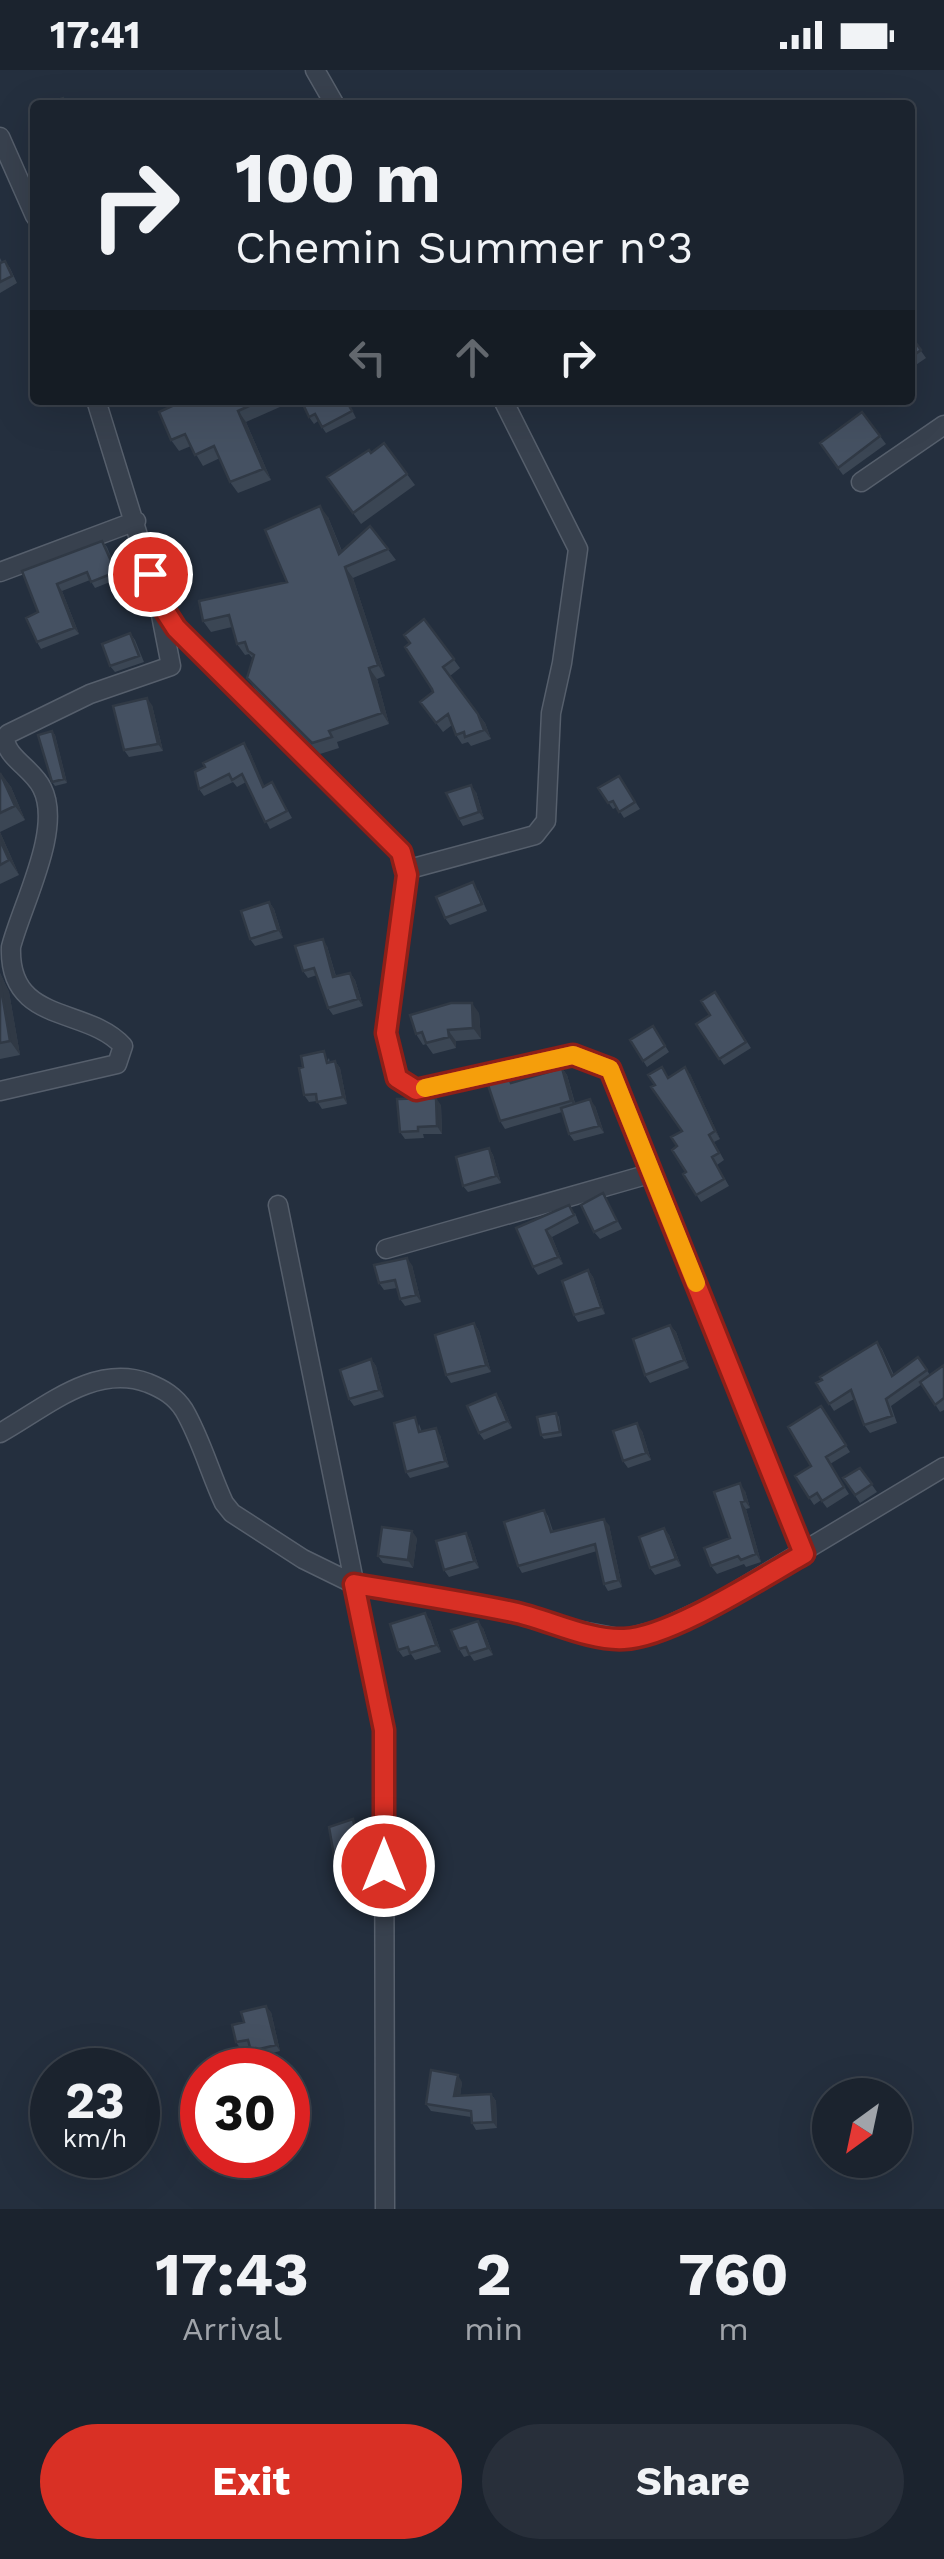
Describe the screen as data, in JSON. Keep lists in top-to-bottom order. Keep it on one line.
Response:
{"north":"bottom left","page":{"status":"17:41","turn":["100 m","Chemin Summer n°3"],"speed":"23 km/h","limit":"30","eta":["17:43","Arrival","2","min","760","m"],"buttons":["Exit","Share"]}}
